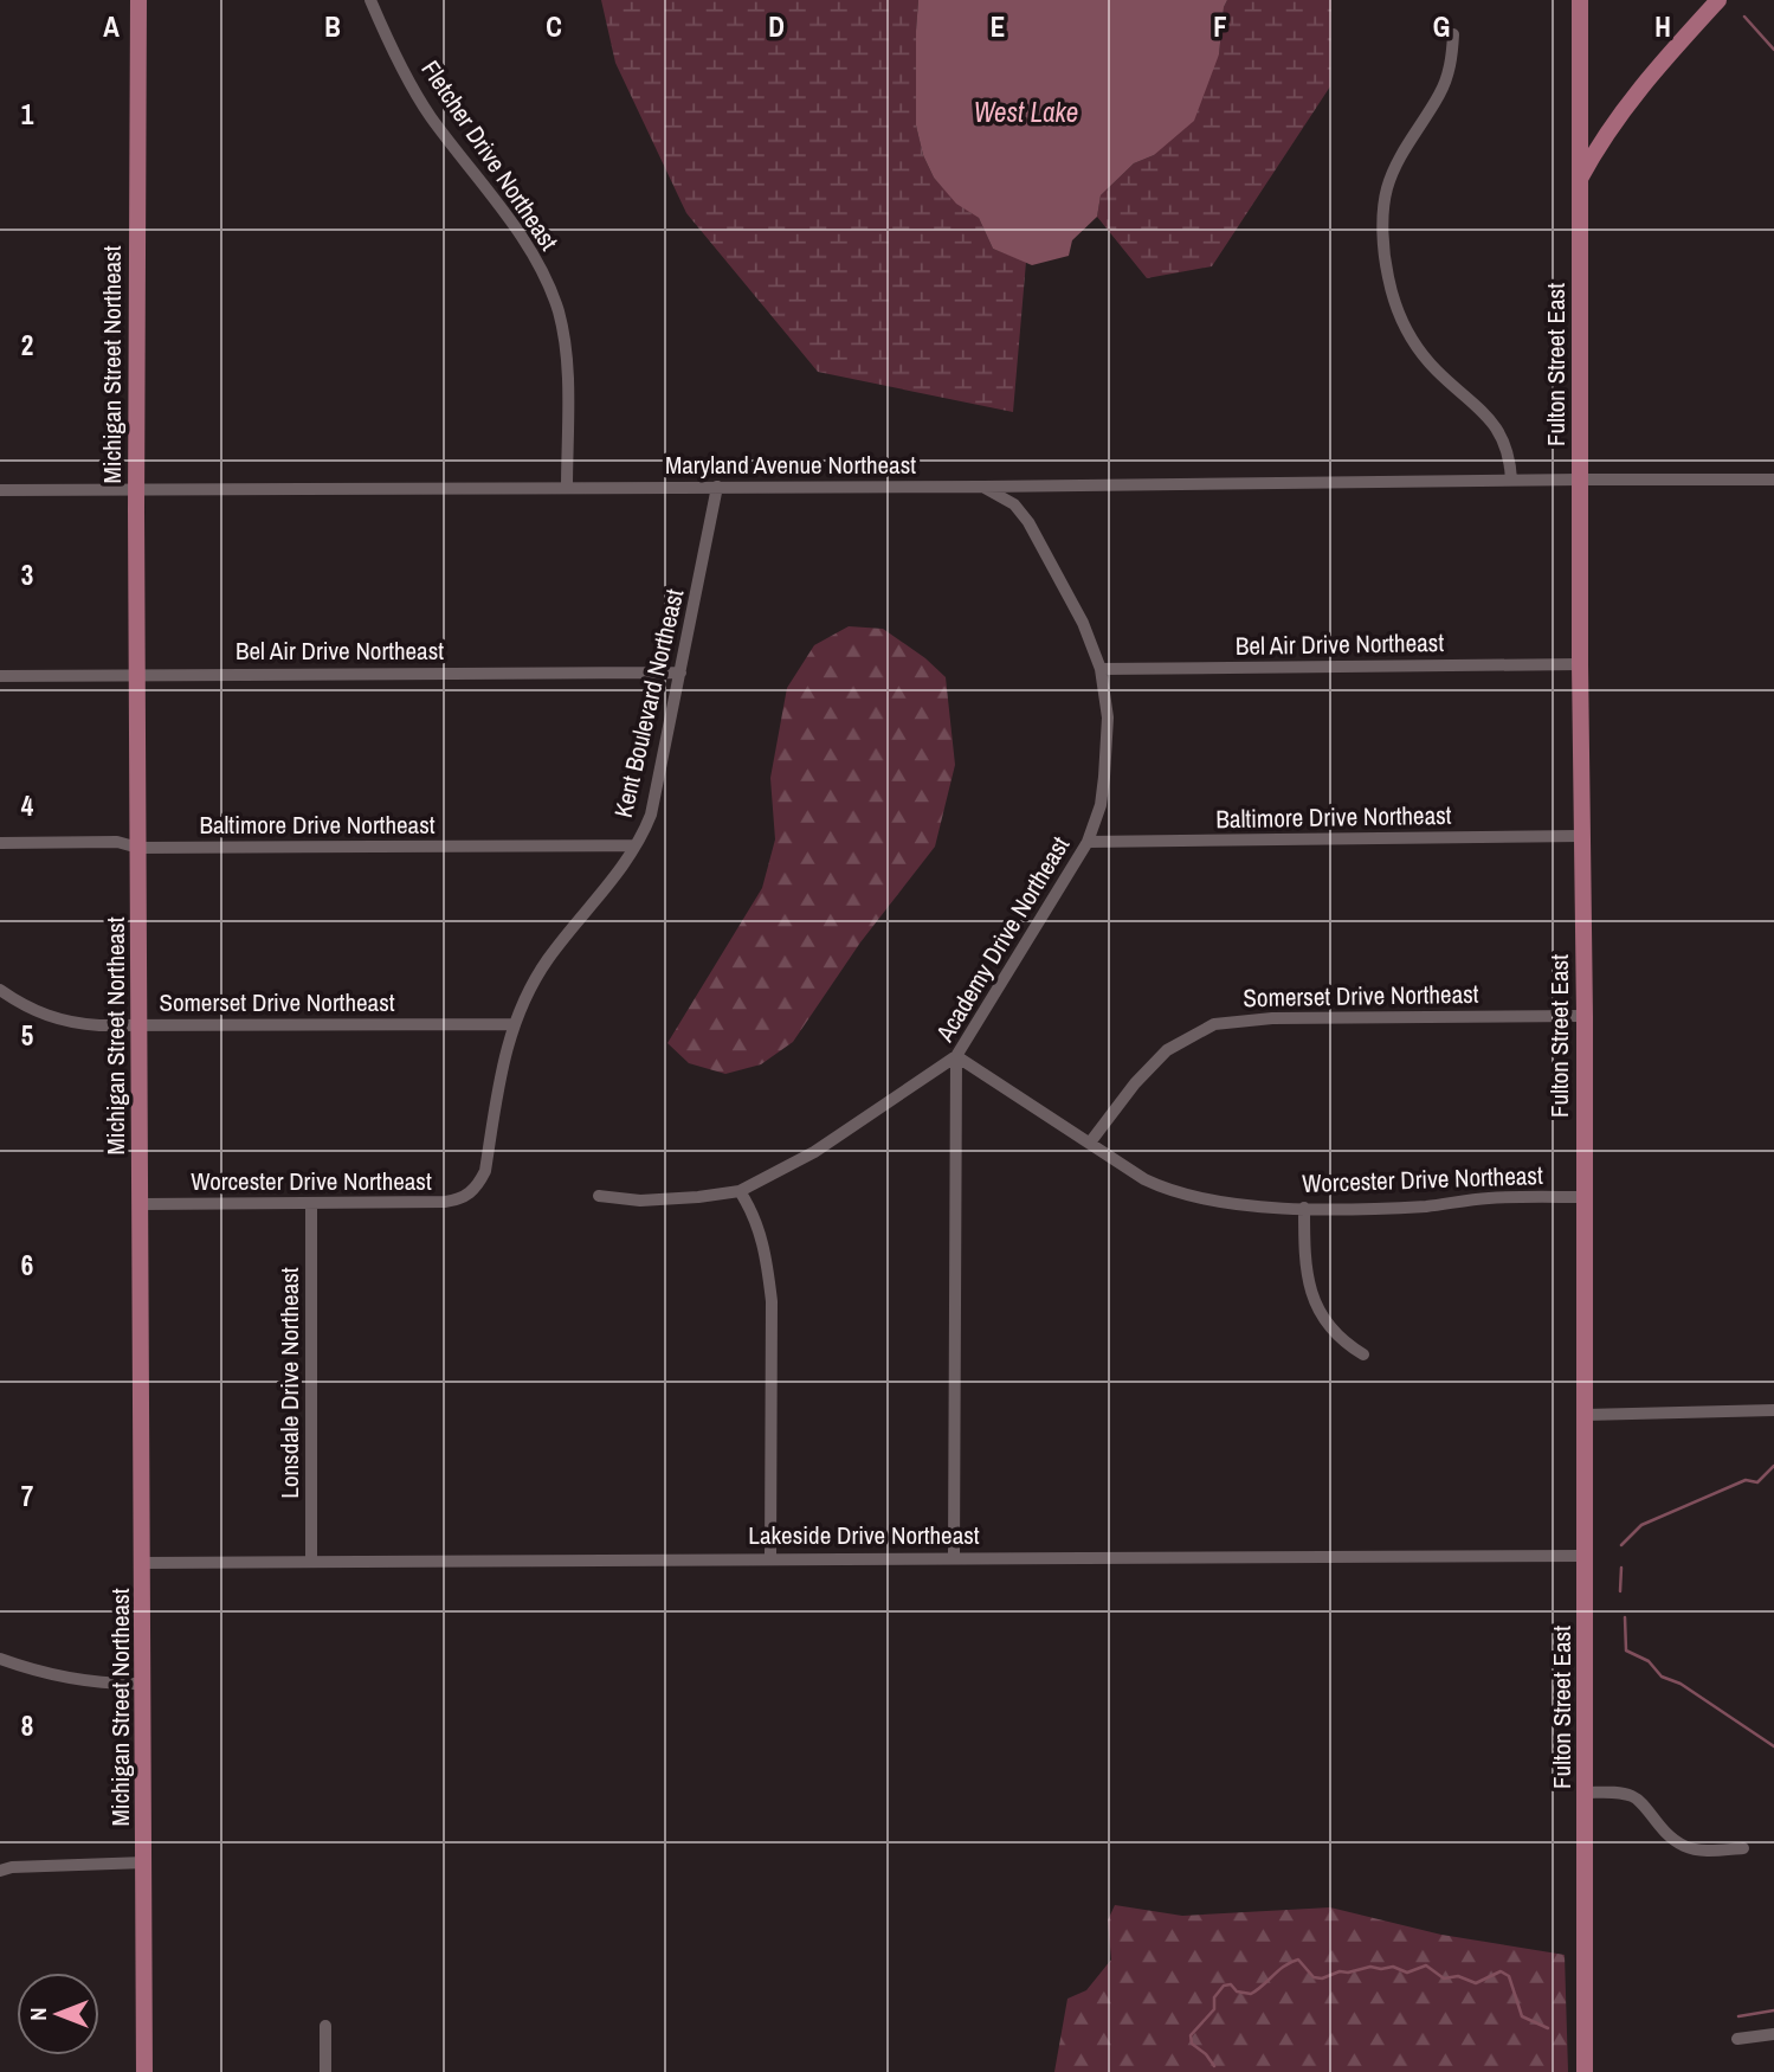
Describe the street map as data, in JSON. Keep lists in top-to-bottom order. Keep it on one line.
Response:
{"streets":{"main road":["Michigan Street Northeast","Fulton Street East"],"street":["Fletcher Drive Northeast","Maryland Avenue Northeast","Bel Air Drive Northeast","Kent Boulevard Northeast","Baltimore Drive Northeast","Academy Drive Northeast","Somerset Drive Northeast","Worcester Drive Northeast","Lonsdale Drive Northeast","Lakeside Drive Northeast"]},"crossings":[["Fletcher Drive Northeast","Maryland Avenue Northeast"],["Michigan Street Northeast","Maryland Avenue Northeast"],["Michigan Street Northeast","Bel Air Drive Northeast"],["Michigan Street Northeast","Baltimore Drive Northeast"],["Michigan Street Northeast","Somerset Drive Northeast"],["Michigan Street Northeast","Worcester Drive Northeast"],["Michigan Street Northeast","Lakeside Drive Northeast"],["Fulton Street East","Maryland Avenue Northeast"],["Fulton Street East","Bel Air Drive Northeast"],["Fulton Street East","Baltimore Drive Northeast"],["Fulton Street East","Somerset Drive Northeast"],["Fulton Street East","Worcester Drive Northeast"],["Fulton Street East","Lakeside Drive Northeast"],["Maryland Avenue Northeast","Kent Boulevard Northeast"],["Maryland Avenue Northeast","Academy Drive Northeast"],["Bel Air Drive Northeast","Kent Boulevard Northeast"],["Bel Air Drive Northeast","Academy Drive Northeast"],["Kent Boulevard Northeast","Baltimore Drive Northeast"],["Kent Boulevard Northeast","Somerset Drive Northeast"],["Kent Boulevard Northeast","Worcester Drive Northeast"],["Baltimore Drive Northeast","Academy Drive Northeast"],["Academy Drive Northeast","Worcester Drive Northeast"],["Academy Drive Northeast","Lakeside Drive Northeast"],["Somerset Drive Northeast","Worcester Drive Northeast"],["Worcester Drive Northeast","Lonsdale Drive Northeast"],["Lonsdale Drive Northeast","Lakeside Drive Northeast"]],"water":["West Lake"],"north":"left","grid":{"columns":["A","B","C","D","E","F","G","H"],"rows":["1","2","3","4","5","6","7","8"]}}
